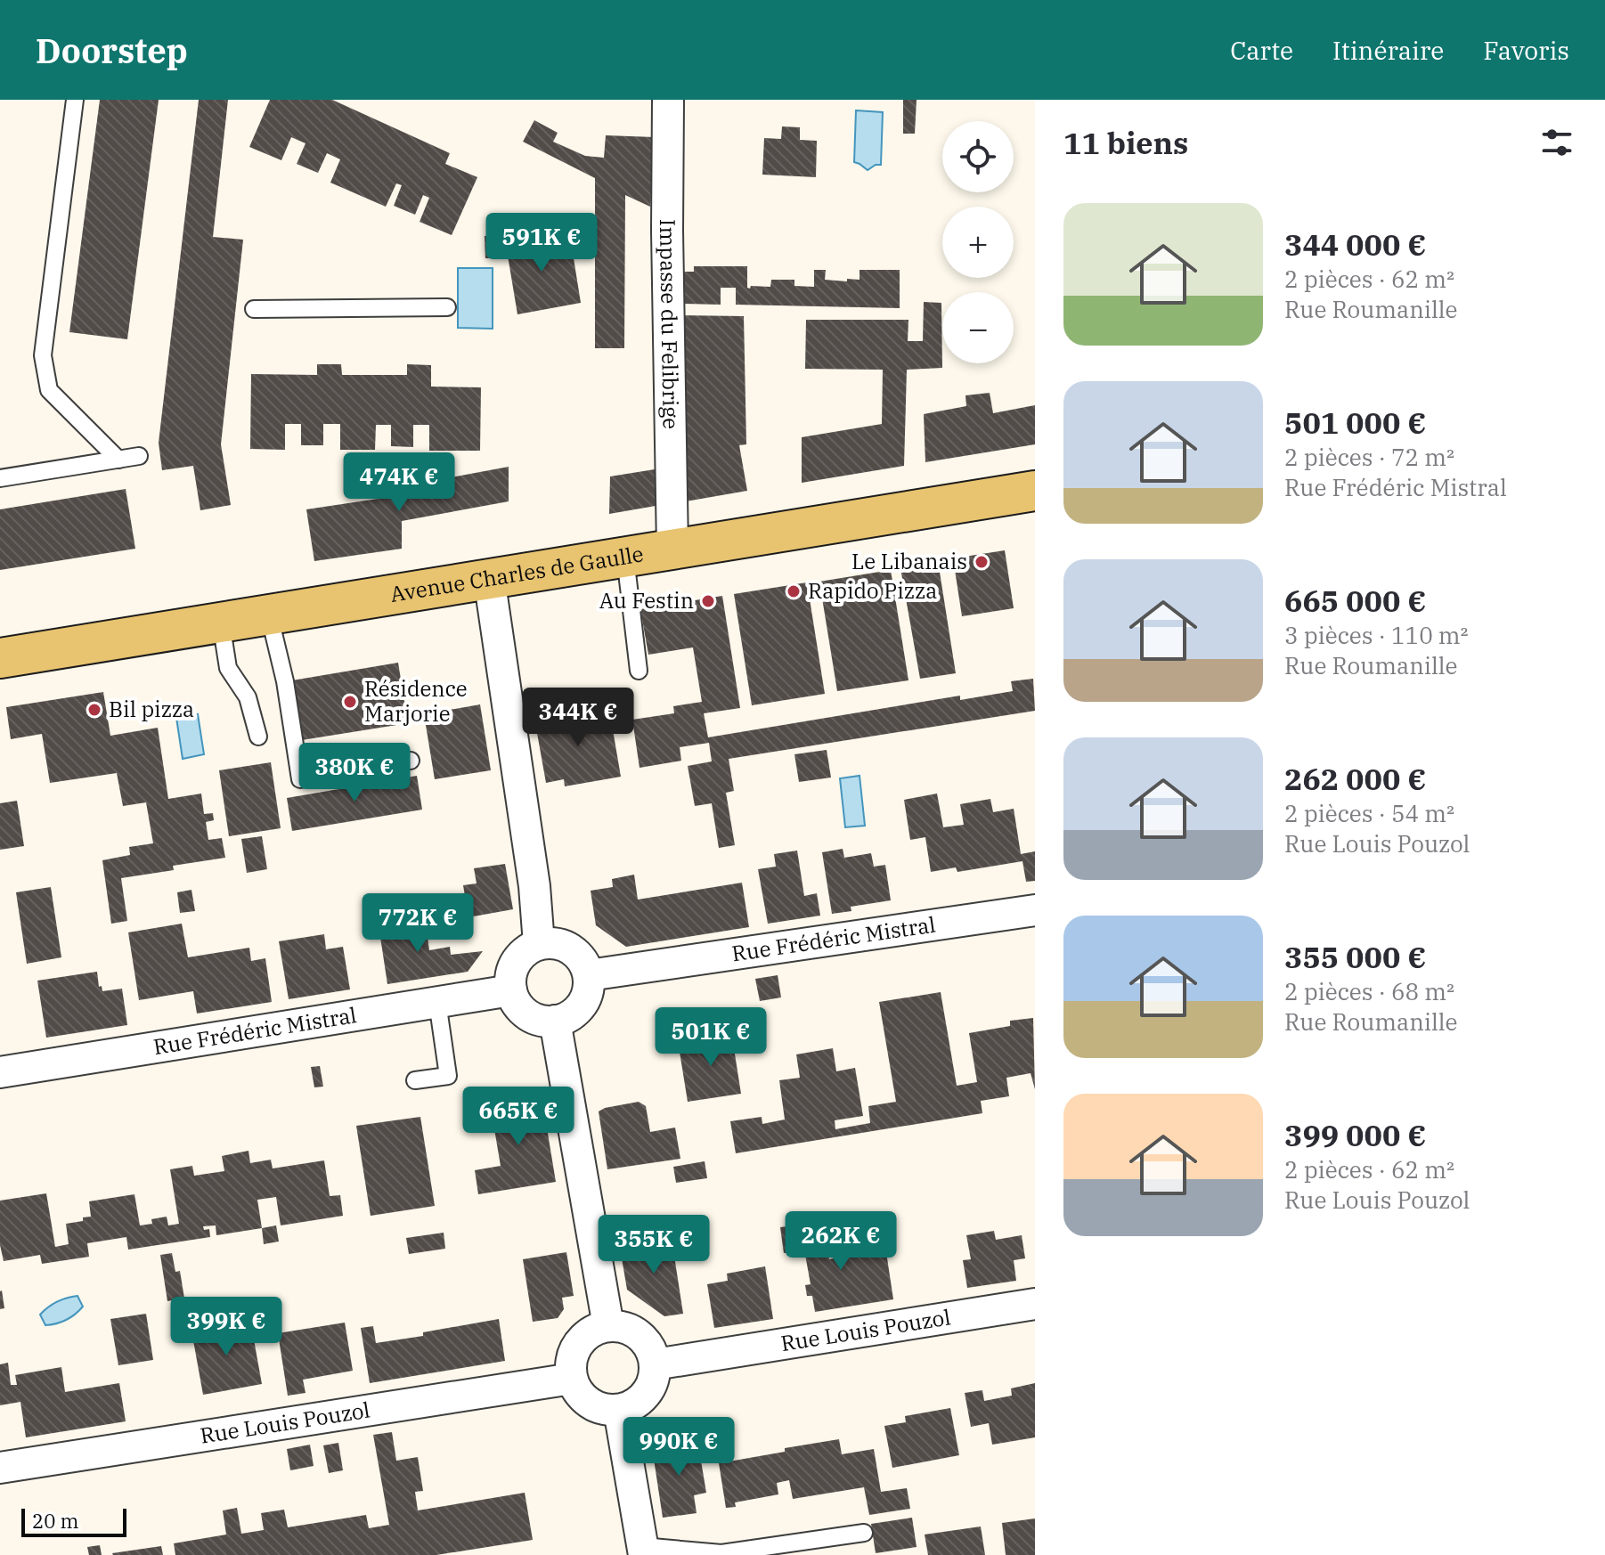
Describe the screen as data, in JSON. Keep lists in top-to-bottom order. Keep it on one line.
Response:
{"streets":{"main road":["Avenue Charles de Gaulle"],"street":["Impasse du Felibrige","Rue Frédéric Mistral","Rue Louis Pouzol"]},"crossings":[["Impasse du Felibrige","Avenue Charles de Gaulle"]],"places":["Le Libanais","Rapido Pizza","Au Festin","Résidence Marjorie","Bil pizza"],"scale_bar":"20 m","page":{"header":"Doorstep","nav":["Carte","Itinéraire","Favoris"],"heading":"11 biens","map_buttons":["+","−"],"list":[{"name":"344 000 €","note":"2 pièces · 62 m² · Rue Roumanille"},{"name":"501 000 €","note":"2 pièces · 72 m² · Rue Frédéric Mistral"},{"name":"665 000 €","note":"3 pièces · 110 m² · Rue Roumanille"},{"name":"262 000 €","note":"2 pièces · 54 m² · Rue Louis Pouzol"},{"name":"355 000 €","note":"2 pièces · 68 m² · Rue Roumanille"},{"name":"399 000 €","note":"2 pièces · 62 m² · Rue Louis Pouzol"}],"price":["591K €","474K €","344K €","380K €","772K €","501K €","665K €","262K €","355K €","399K €","990K €"],"scale":"20 m"}}
